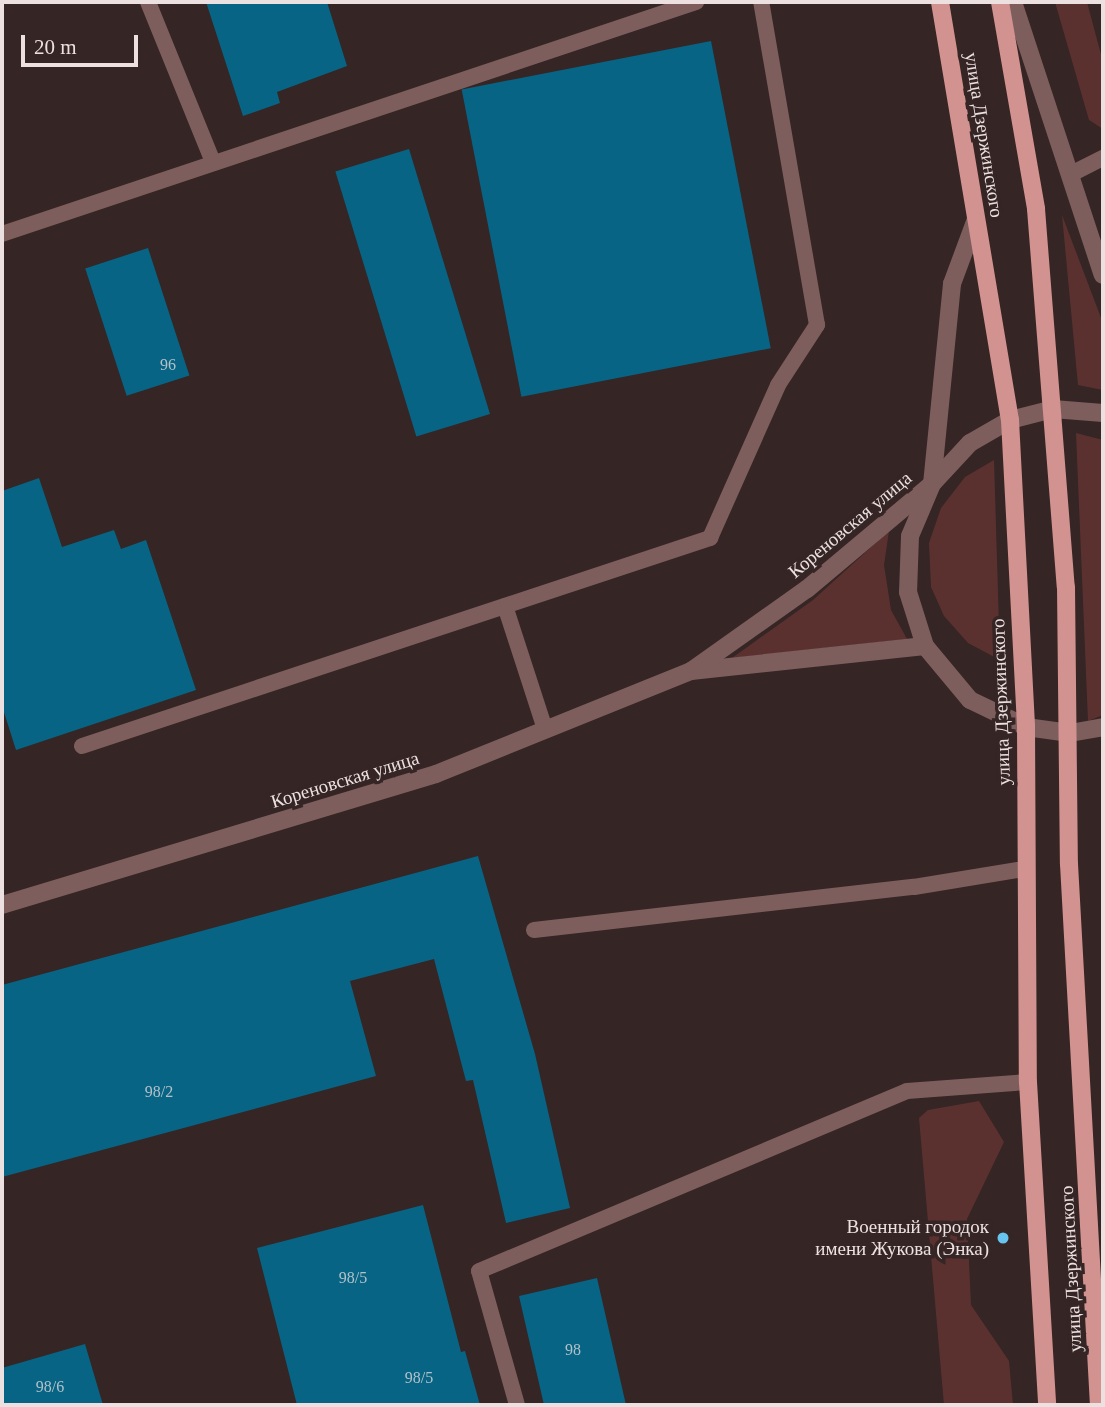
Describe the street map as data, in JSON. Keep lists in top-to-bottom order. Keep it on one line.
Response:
{"streets":{"main road":["улица Дзержинского"],"street":["Кореновская улица"]},"crossings":[["улица Дзержинского","Кореновская улица"]],"places":["Военный городок имени Жукова (Энка)"],"house_numbers":["96","98/2","98/5","98","98/5","98/6"],"scale_bar":"20 m"}
